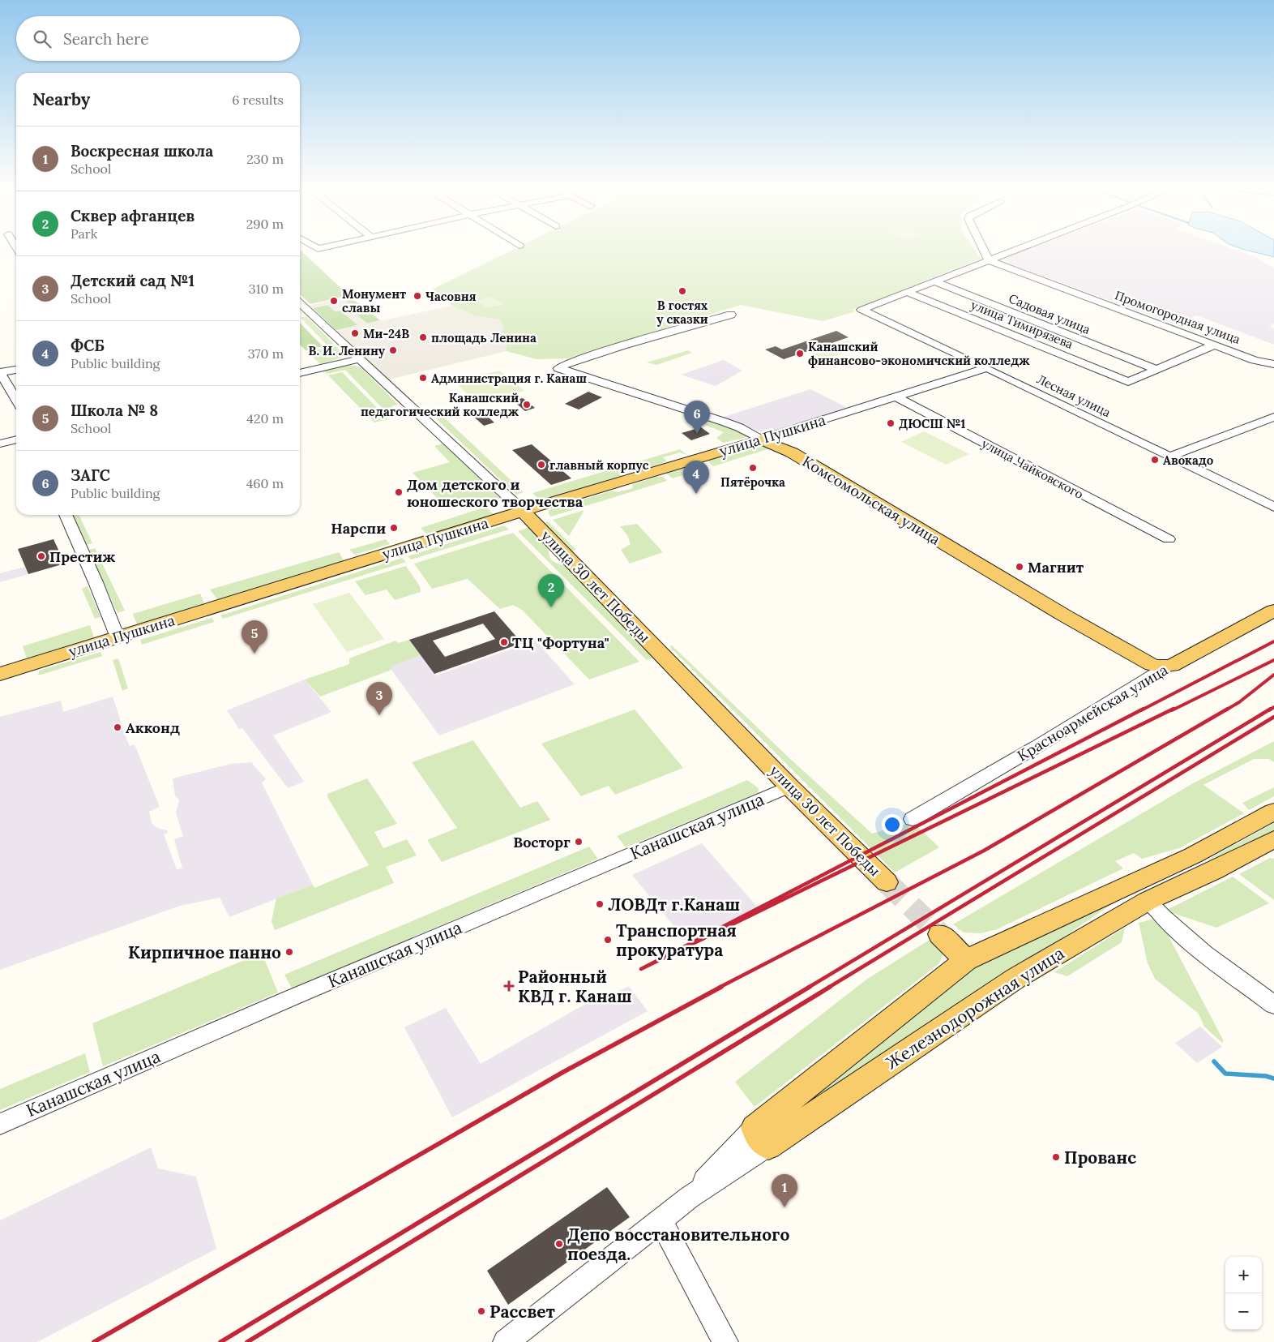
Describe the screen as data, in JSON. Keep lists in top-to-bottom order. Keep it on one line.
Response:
{"streets":{"main road":["улица Пушкина","Комсомольская улица","улица 30 лет Победы","Красноармейская улица","Железнодорожная улица"],"street":["Садовая улица","Промогородная улица","улица Тимирязева","Лесная улица","улица Чайковского","Канашская улица"]},"crossings":[["улица Тимирязева","Лесная улица"],["Лесная улица","улица Пушкина"],["улица Пушкина","улица Чайковского"],["улица Пушкина","Комсомольская улица"],["улица Пушкина","улица 30 лет Победы"],["Комсомольская улица","Красноармейская улица"],["улица 30 лет Победы","Канашская улица"]],"places":{"other":["В гостях у сказки","Часовня","Монумент славы","Ми-24В","площадь Ленина","В. И. Ленину","Канашский финансово-экономичский колледж","Администрация г. Канаш","Канашский педагогический колледж","ДЮСШ №1","Авокадо","главный корпус","Пятёрочка","Дом детского и юношеского творчества","Нарспи","Престиж","Магнит","ТЦ \"Фортуна\"","Акконд","Восторг","ЛОВДт г.Канаш","Транспортная прокуратура","Кирпичное панно","Прованс","Депо восстановительного поезда.","Рассвет"],"health":["Районный КВД г. Канаш"]},"page":{"search":"Search here","heading":["Nearby","6 results"],"list":[{"mark":"1","name":"Воскресная школа","note":"School","value":"230 m"},{"mark":"2","name":"Сквер афганцев","note":"Park","value":"290 m"},{"mark":"3","name":"Детский сад №1","note":"School","value":"310 m"},{"mark":"4","name":"ФСБ","note":"Public building","value":"370 m"},{"mark":"5","name":"Школа № 8","note":"School","value":"420 m"},{"mark":"6","name":"ЗАГС","note":"Public building","value":"460 m"}],"pins":["6","4","2","5","3","1"],"map_buttons":["+","−"]}}
